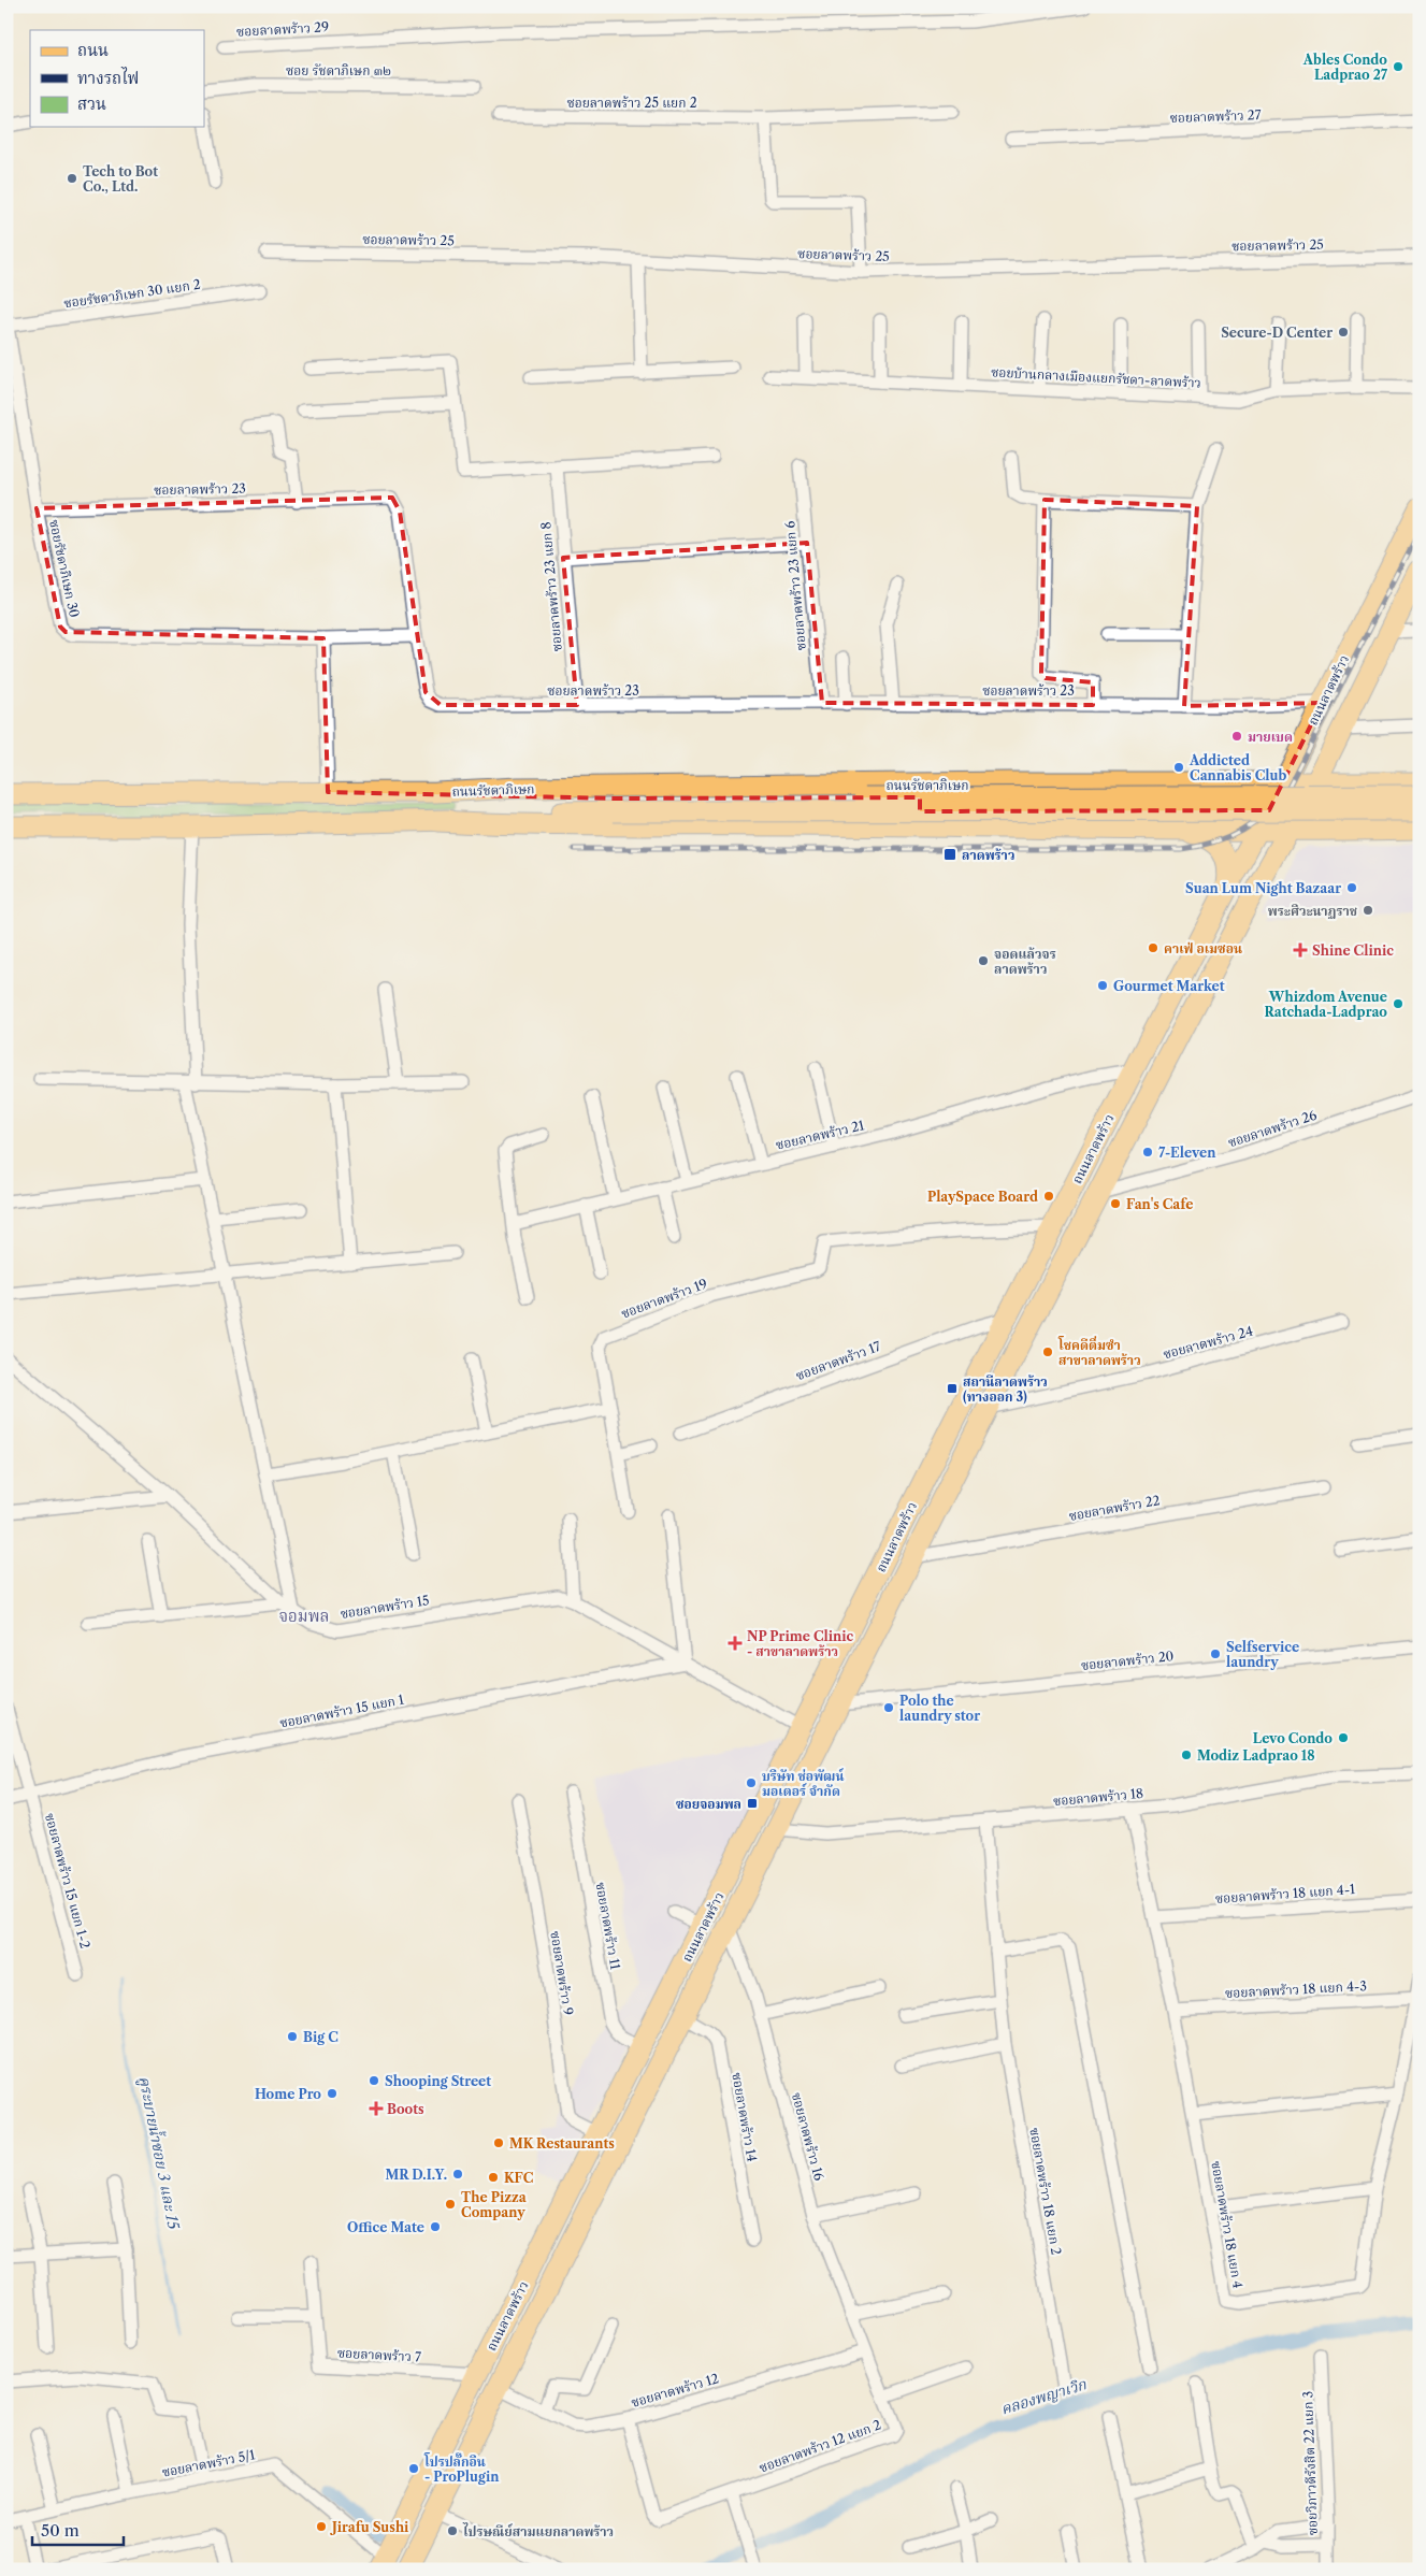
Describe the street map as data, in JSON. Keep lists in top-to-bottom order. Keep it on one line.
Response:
{"streets":{"main road":["ถนนลาดพร้าว","ถนนรัชดาภิเษก"],"street":["ซอยลาดพร้าว 29","ซอย รัชดาภิเษก ๓๒","ซอยลาดพร้าว 25 แยก 2","ซอยลาดพร้าว 27","ซอยลาดพร้าว 25","ซอยรัชดาภิเษก 30 แยก 2","ซอยบ้านกลางเมืองแยกรัชดา-ลาดพร้าว","ซอยลาดพร้าว 23","ซอยรัชดาภิเษก 30","ซอยลาดพร้าว 23 แยก 6","ซอยลาดพร้าว 23 แยก 8","ซอยลาดพร้าว 26","ซอยลาดพร้าว 21","ซอยลาดพร้าว 19","ซอยลาดพร้าว 24","ซอยลาดพร้าว 17","ซอยลาดพร้าว 22","ซอยลาดพร้าว 15","ซอยลาดพร้าว 20","ซอยลาดพร้าว 15 แยก 1","ซอยลาดพร้าว 18","ซอยลาดพร้าว 15 แยก 1-2","ซอยลาดพร้าว 18 แยก 4-1","ซอยลาดพร้าว 11","ซอยลาดพร้าว 9","ซอยลาดพร้าว 18 แยก 4-3","ซอยลาดพร้าว 14","ซอยลาดพร้าว 16","ซอยลาดพร้าว 18 แยก 2","ซอยลาดพร้าว 18 แยก 4","ซอยลาดพร้าว 7","ซอยลาดพร้าว 12","ซอยลาดพร้าว 12 แยก 2","ซอยลาดพร้าว 5/1","ซอยวิภาวดีรังสิต 22 แยก 3"]},"crossings":[["ซอยรัชดาภิเษก 30 แยก 2","ซอยรัชดาภิเษก 30"],["ซอยลาดพร้าว 23","ซอยรัชดาภิเษก 30"],["ซอยลาดพร้าว 23","ซอยลาดพร้าว 23 แยก 6"],["ซอยลาดพร้าว 23","ซอยลาดพร้าว 23 แยก 8"],["ซอยลาดพร้าว 23","ถนนลาดพร้าว"],["ถนนลาดพร้าว","ถนนรัชดาภิเษก"],["ถนนลาดพร้าว","ซอยลาดพร้าว 26"],["ถนนลาดพร้าว","ซอยลาดพร้าว 21"],["ถนนลาดพร้าว","ซอยลาดพร้าว 19"],["ถนนลาดพร้าว","ซอยลาดพร้าว 24"],["ถนนลาดพร้าว","ซอยลาดพร้าว 17"],["ถนนลาดพร้าว","ซอยลาดพร้าว 22"],["ถนนลาดพร้าว","ซอยลาดพร้าว 15"],["ถนนลาดพร้าว","ซอยลาดพร้าว 20"],["ถนนลาดพร้าว","ซอยลาดพร้าว 18"],["ถนนลาดพร้าว","ซอยลาดพร้าว 11"],["ถนนลาดพร้าว","ซอยลาดพร้าว 9"],["ถนนลาดพร้าว","ซอยลาดพร้าว 14"],["ถนนลาดพร้าว","ซอยลาดพร้าว 16"],["ถนนลาดพร้าว","ซอยลาดพร้าว 7"],["ถนนลาดพร้าว","ซอยลาดพร้าว 12"],["ถนนลาดพร้าว","ซอยลาดพร้าว 5/1"],["ซอยลาดพร้าว 15","ซอยลาดพร้าว 15 แยก 1"],["ซอยลาดพร้าว 15 แยก 1","ซอยลาดพร้าว 15 แยก 1-2"],["ซอยลาดพร้าว 18","ซอยลาดพร้าว 18 แยก 2"],["ซอยลาดพร้าว 18","ซอยลาดพร้าว 18 แยก 4"],["ซอยลาดพร้าว 18 แยก 4-1","ซอยลาดพร้าว 18 แยก 4"],["ซอยลาดพร้าว 18 แยก 4-3","ซอยลาดพร้าว 18 แยก 4"],["ซอยลาดพร้าว 16","ซอยลาดพร้าว 12"],["ซอยลาดพร้าว 16","ซอยลาดพร้าว 12 แยก 2"],["ซอยลาดพร้าว 12","ซอยลาดพร้าว 12 แยก 2"]],"districts":["จอมพล"],"water":["คูระบายน้ำซอย 3 และ 15","คลองพญาเวิก"],"places":{"other":["Ables Condo Ladprao 27","Tech to Bot Co., Ltd.","Secure-D Center","มายเบด","Addicted Cannabis Club","Suan Lum Night Bazaar","พระศิวะนาฏราช","คาเฟ่ อเมซอน","จอดแล้วจร ลาดพร้าว","Gourmet Market","Whizdom Avenue Ratchada-Ladprao","7-Eleven","PlaySpace Board","Fan's Cafe","โชคดีติ่มซำ สาขาลาดพร้าว","Selfservice laundry","Polo the laundry stor","Levo Condo","Modiz Ladprao 18","บริษัท ช่อพัฒน์ มอเตอร์ จำกัด","Big C","Shooping Street","Home Pro","MK Restaurants","MR D.I.Y.","KFC","The Pizza Company","Office Mate","โปรปลั๊กอิน - ProPlugin","Jirafu Sushi","ไปรษณีย์สามแยกลาดพร้าว"],"transit":["ลาดพร้าว","สถานีลาดพร้าว (ทางออก 3)","ซอยจอมพล"],"health":["Shine Clinic","NP Prime Clinic - สาขาลาดพร้าว","Boots"]},"legend":["ถนน","ทางรถไฟ","สวน"],"scale_bar":"50 m"}
